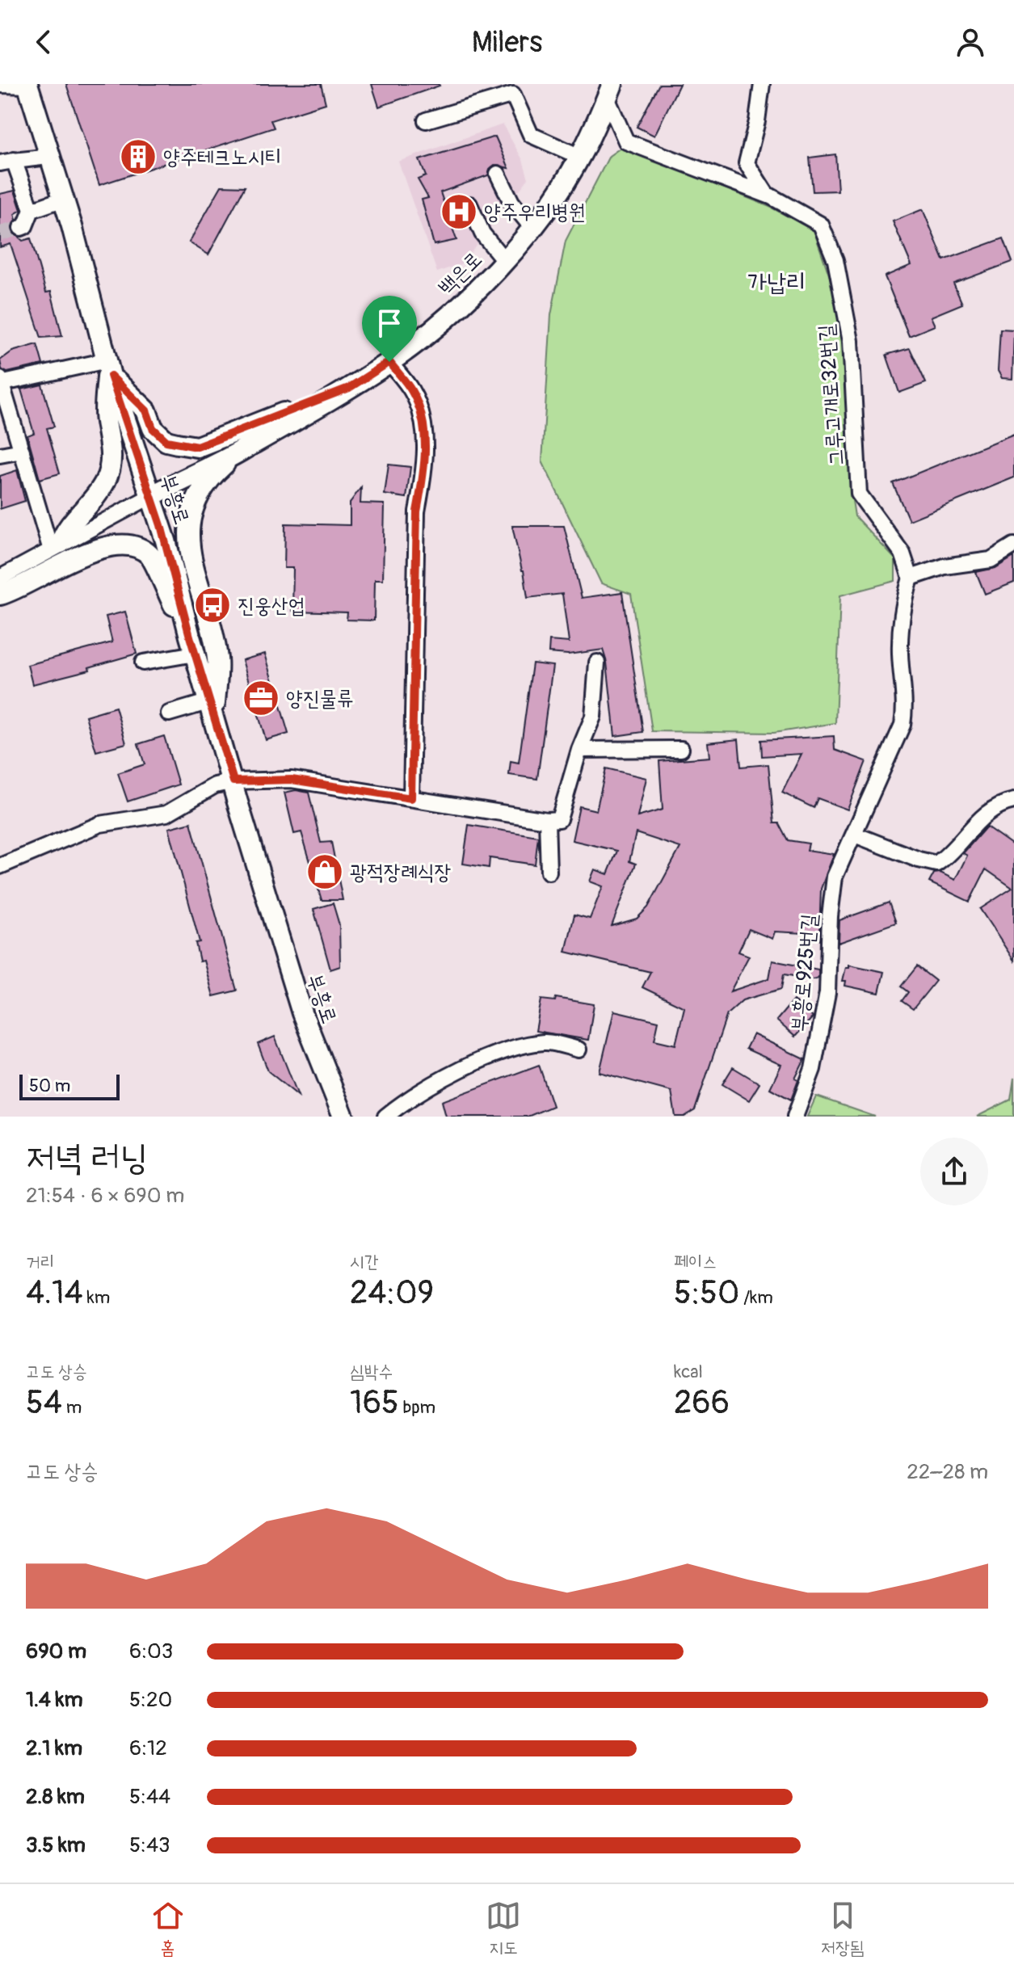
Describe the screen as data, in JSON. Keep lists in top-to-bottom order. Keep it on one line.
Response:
{"streets":{"main road":["백은로","부흥로"],"street":["그루고개로32번길","부흥로925번길"]},"crossings":[["백은로","그루고개로32번길"],["백은로","부흥로"],["그루고개로32번길","부흥로925번길"]],"districts":["가납리"],"places":{"building":["양주테크노시티"],"hospital":["양주우리병원"],"bus stop":["진웅산업"],"office":["양진물류"],"shop":["광적장례식장"]},"scale_bar":"50 m","page":{"header":"Milers","scale":"50 m","heading":["저녁 러닝","21:54 · 6 × 690 m"],"stats":[["거리","4.14 km"],["시간","24:09"],["페이스","5:50 /km"],["고도 상승","54 m"],["심박수","165 bpm"],["kcal","266"]],"chart":["고도 상승","22–28 m"],"list":[{"name":"690 m","note":"6:03"},{"name":"1.4 km","note":"5:20"},{"name":"2.1 km","note":"6:12"},{"name":"2.8 km","note":"5:44"},{"name":"3.5 km","note":"5:43"}],"tabs":["홈","지도","저장됨"]}}
